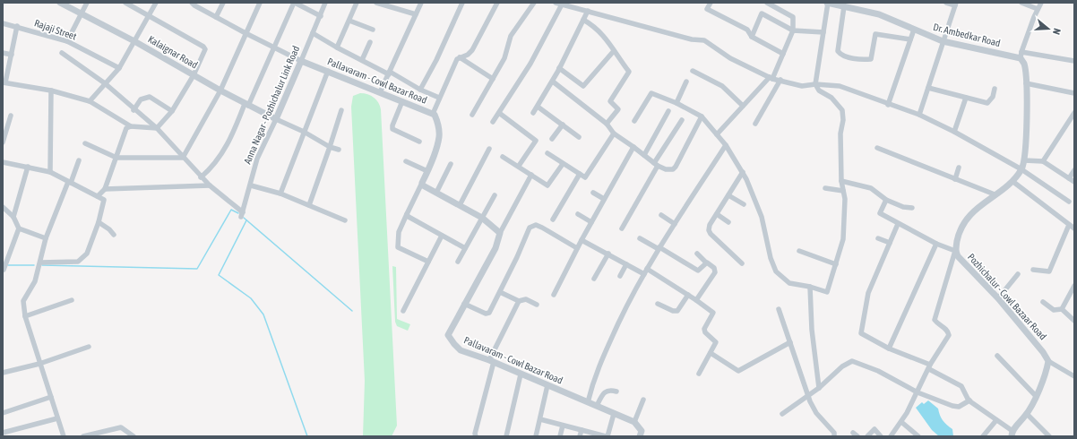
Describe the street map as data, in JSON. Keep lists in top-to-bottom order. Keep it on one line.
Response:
{"streets":{"street":["Rajaji Street","Dr. Ambedkar Road","Kalaignar Road","Pallavaram - Cowl Bazar Road","Anna Nagar - Pozhichalur Link Road","Pozhichalur - Cowl Bazaar Road"]},"crossings":[["Dr. Ambedkar Road","Pozhichalur - Cowl Bazaar Road"],["Kalaignar Road","Anna Nagar - Pozhichalur Link Road"],["Pallavaram - Cowl Bazar Road","Anna Nagar - Pozhichalur Link Road"]],"north":"right"}
